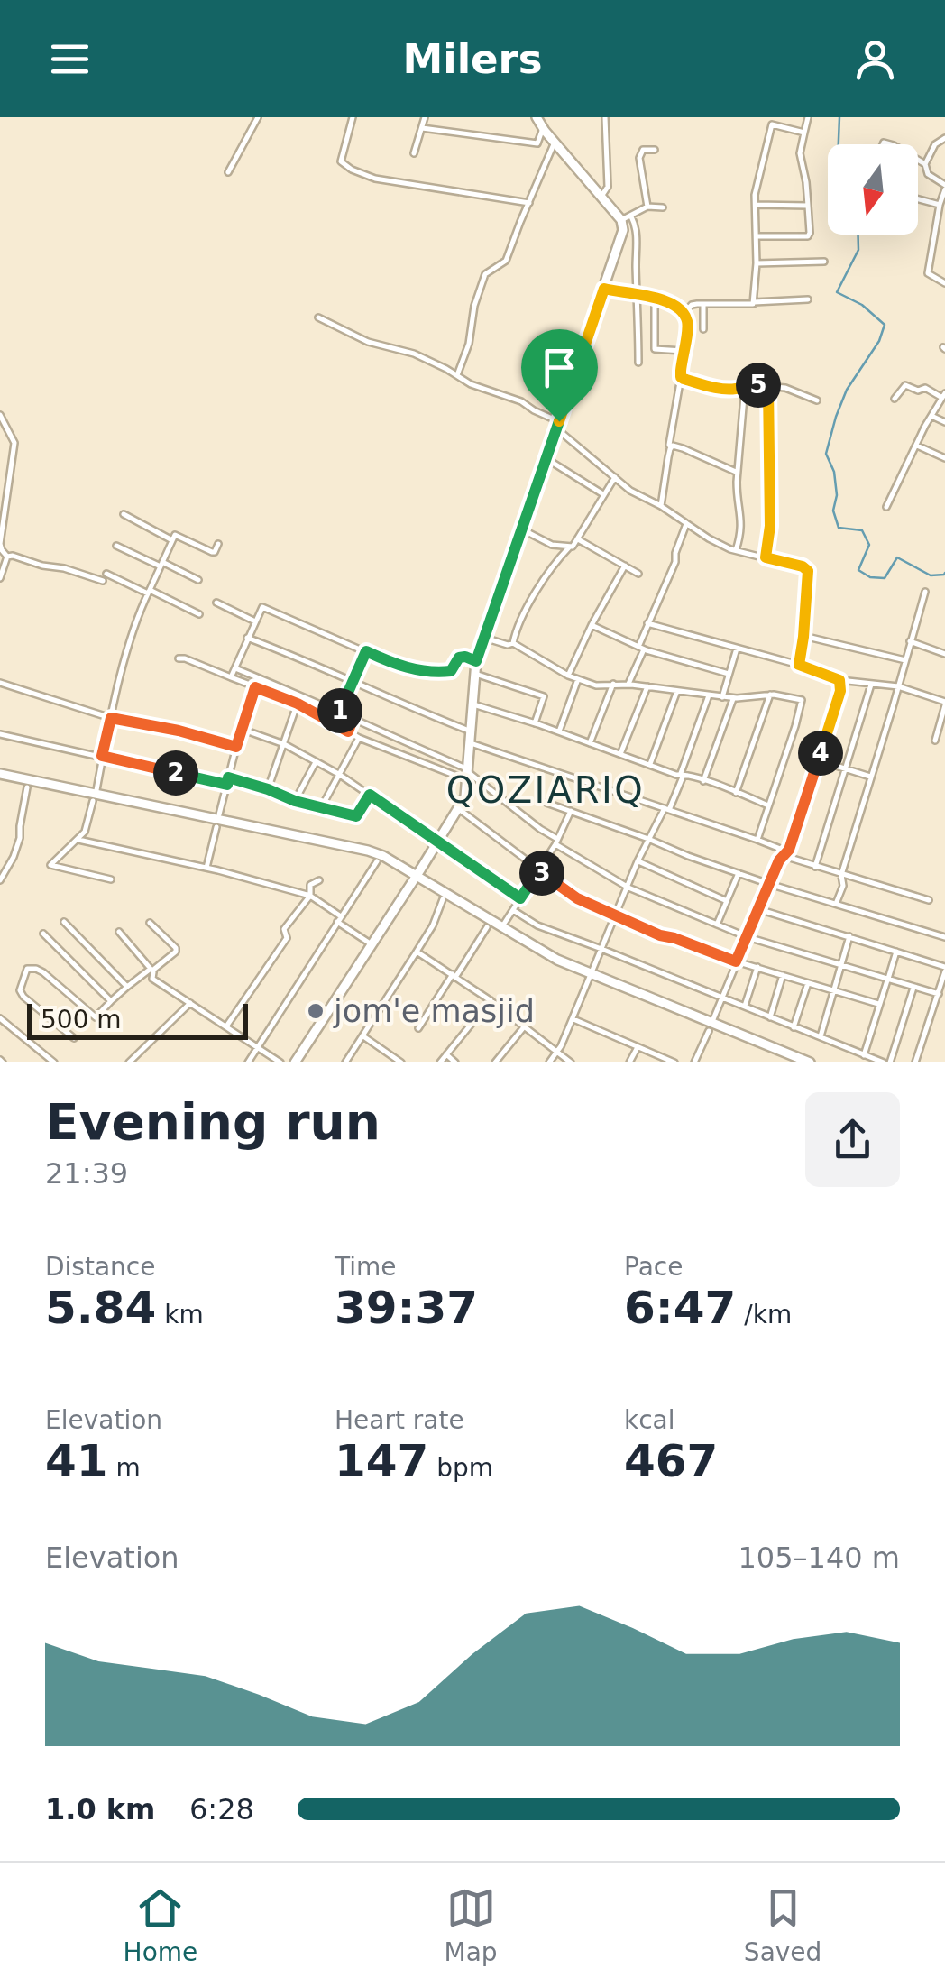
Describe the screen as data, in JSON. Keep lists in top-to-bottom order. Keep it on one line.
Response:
{"districts":["QOZIARIQ"],"places":["jom'e masjid"],"scale_bar":"500 m","north":"bottom","page":{"header":"Milers","pins":["5","1","4","2","3"],"scale":"500 m","heading":["Evening run","21:39"],"stats":[["Distance","5.84 km"],["Time","39:37"],["Pace","6:47 /km"],["Elevation","41 m"],["Heart rate","147 bpm"],["kcal","467"]],"chart":["Elevation","105–140 m"],"list":[{"name":"1.0 km","note":"6:28"}],"tabs":["Home","Map","Saved"]}}
